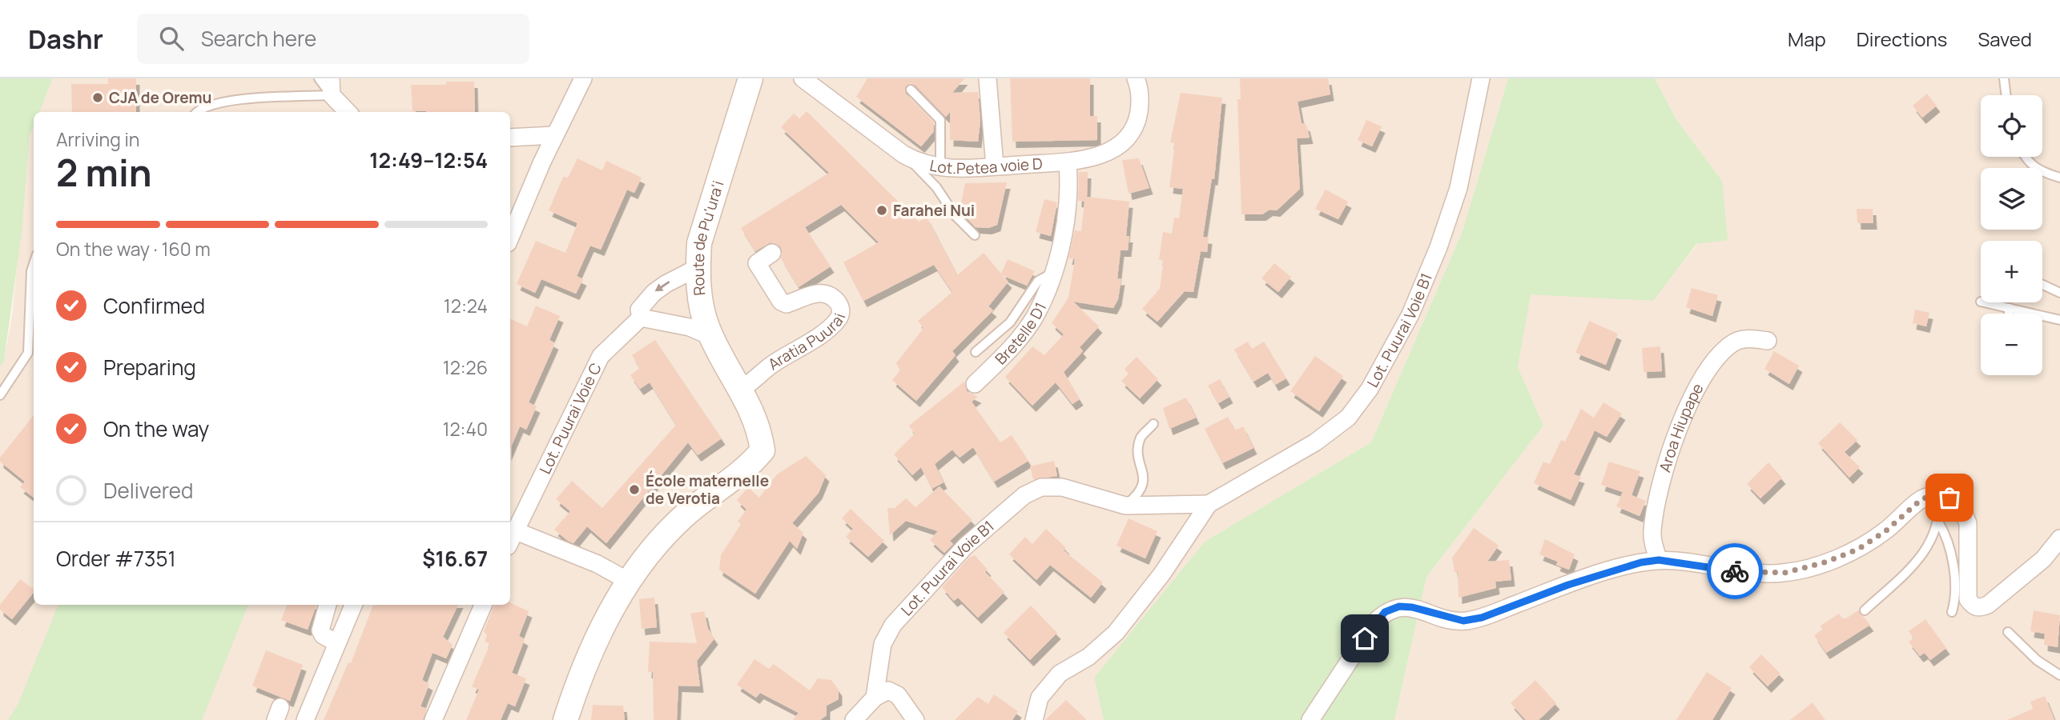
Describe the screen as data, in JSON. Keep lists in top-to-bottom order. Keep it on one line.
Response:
{"streets":{"main road":["Route de Pu'ura'i"],"street":["Lot.Petea voie D","Lot. Puurai Voie B1","Bretelle D1","Aratia Puurai","Lot. Puurai Voie C","Aroa Hiupape"]},"crossings":[["Lot.Petea voie D","Bretelle D1"],["Route de Pu'ura'i","Aratia Puurai"],["Route de Pu'ura'i","Lot. Puurai Voie C"]],"places":["CJA de Oremu","Farahei Nui","École maternelle de Verotia"],"page":{"header":"Dashr","search":"Search here","nav":["Map","Directions","Saved"],"map_buttons":["+","−"],"heading":["2 min","Arriving in","12:49–12:54"],"panel":["Order #7351","$16.67"],"bar":"On the way · 160 m","list":[["Confirmed","12:24"],["Preparing","12:26"],["On the way","12:40"],"Delivered"]}}
